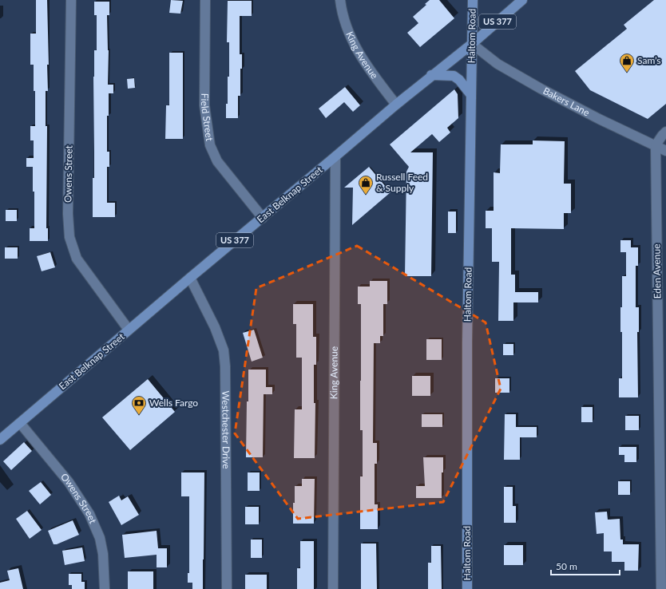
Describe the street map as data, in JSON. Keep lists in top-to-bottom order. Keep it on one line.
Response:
{"streets":{"main road":["US 377","Haltom Road","East Belknap Street"],"street":["King Avenue","Bakers Lane","Field Street","Owens Street","Eden Avenue","Westchester Drive"]},"crossings":[["Haltom Road","Bakers Lane"],["Haltom Road","East Belknap Street"],["King Avenue","East Belknap Street"],["Bakers Lane","East Belknap Street"],["Bakers Lane","Eden Avenue"],["Field Street","East Belknap Street"],["Owens Street","East Belknap Street"],["East Belknap Street","Westchester Drive"]],"places":{"shop":["Sam’s","Russell Feed & Supply"],"bank":["Wells Fargo"]},"scale_bar":"50 m"}
